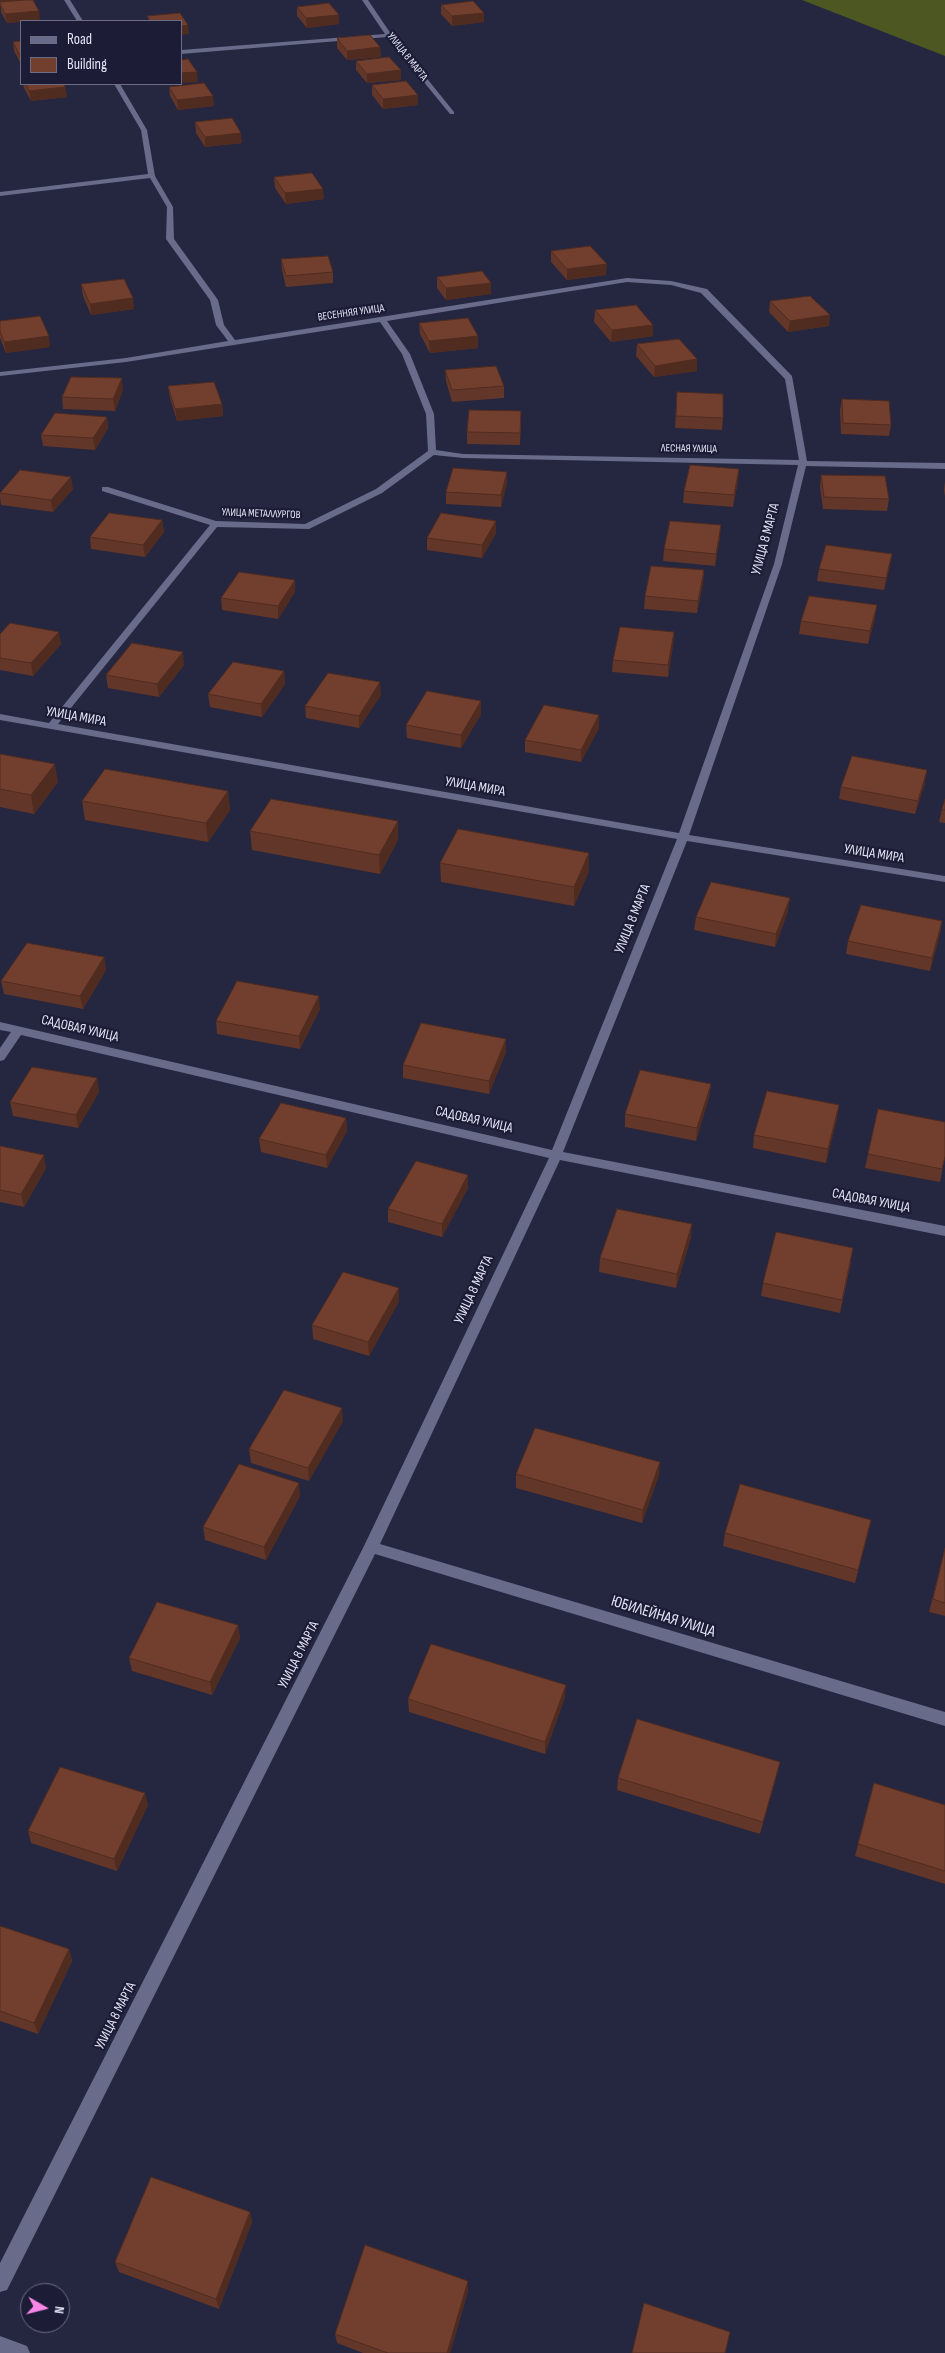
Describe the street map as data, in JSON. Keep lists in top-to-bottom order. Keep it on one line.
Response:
{"streets":{"street":["УЛИЦА 8 МАРТА","ВЕСЕННЯЯ УЛИЦА","ЛЕСНАЯ УЛИЦА","УЛИЦА МЕТАЛЛУРГОВ","УЛИЦА МИРА","САДОВАЯ УЛИЦА","ЮБИЛЕЙНАЯ УЛИЦА"]},"crossings":[["УЛИЦА 8 МАРТА","ВЕСЕННЯЯ УЛИЦА"],["УЛИЦА 8 МАРТА","ЛЕСНАЯ УЛИЦА"],["УЛИЦА 8 МАРТА","УЛИЦА МИРА"],["УЛИЦА 8 МАРТА","САДОВАЯ УЛИЦА"],["УЛИЦА 8 МАРТА","ЮБИЛЕЙНАЯ УЛИЦА"],["ЛЕСНАЯ УЛИЦА","УЛИЦА МЕТАЛЛУРГОВ"],["УЛИЦА МЕТАЛЛУРГОВ","УЛИЦА МИРА"]],"legend":["Road","Building"],"north":"right"}
